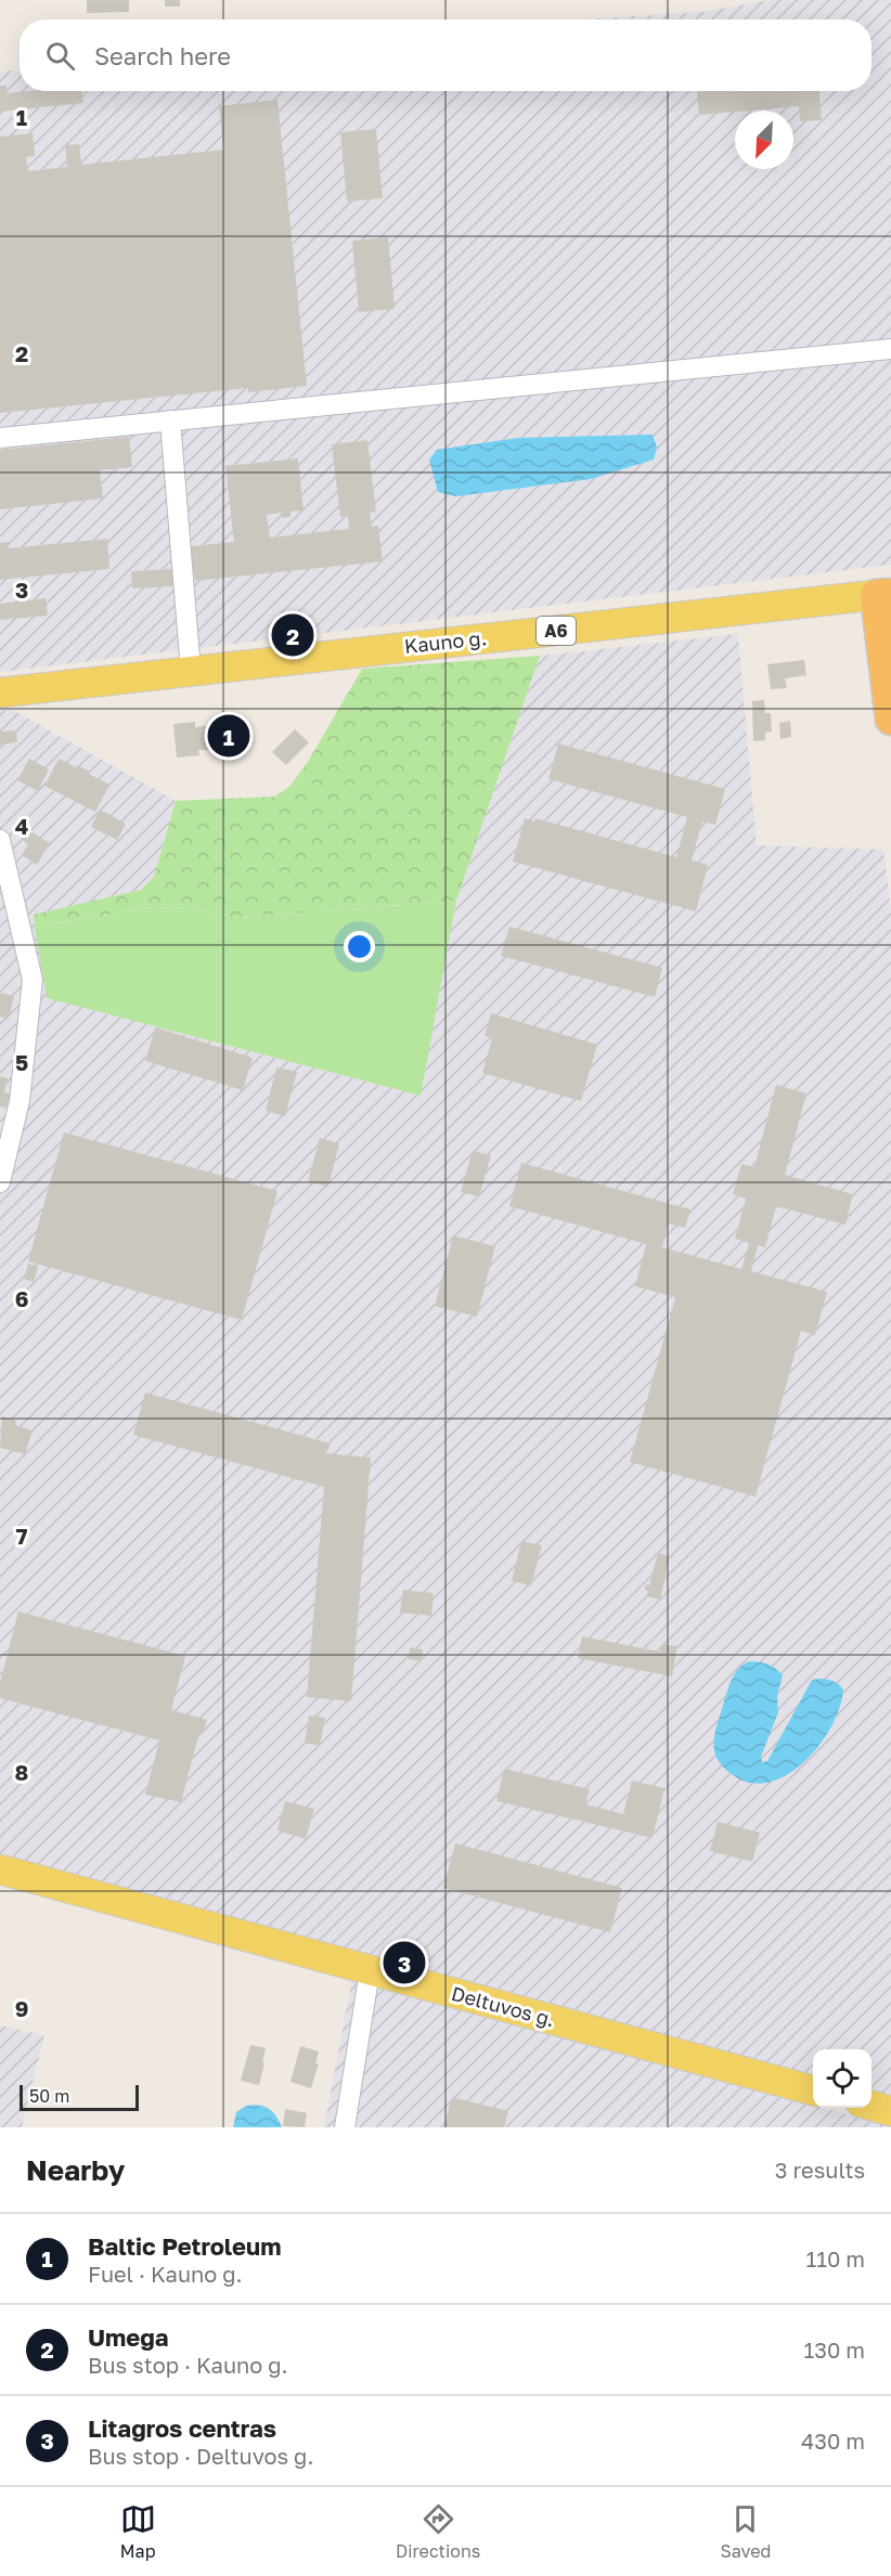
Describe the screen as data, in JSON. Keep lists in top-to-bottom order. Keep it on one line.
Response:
{"streets":{"main road":["A6","Kauno g.","Deltuvos g."]},"scale_bar":"50 m","north":"bottom left","page":{"search":"Search here","pins":["2","1","3"],"scale":"50 m","heading":["Nearby","3 results"],"list":[{"mark":"1","name":"Baltic Petroleum","note":"Fuel · Kauno g.","value":"110 m"},{"mark":"2","name":"Umega","note":"Bus stop · Kauno g.","value":"130 m"},{"mark":"3","name":"Litagros centras","note":"Bus stop · Deltuvos g.","value":"430 m"}],"nav":["Map","Directions","Saved"]},"grid":{"rows":["1","2","3","4","5","6","7","8","9"]}}
